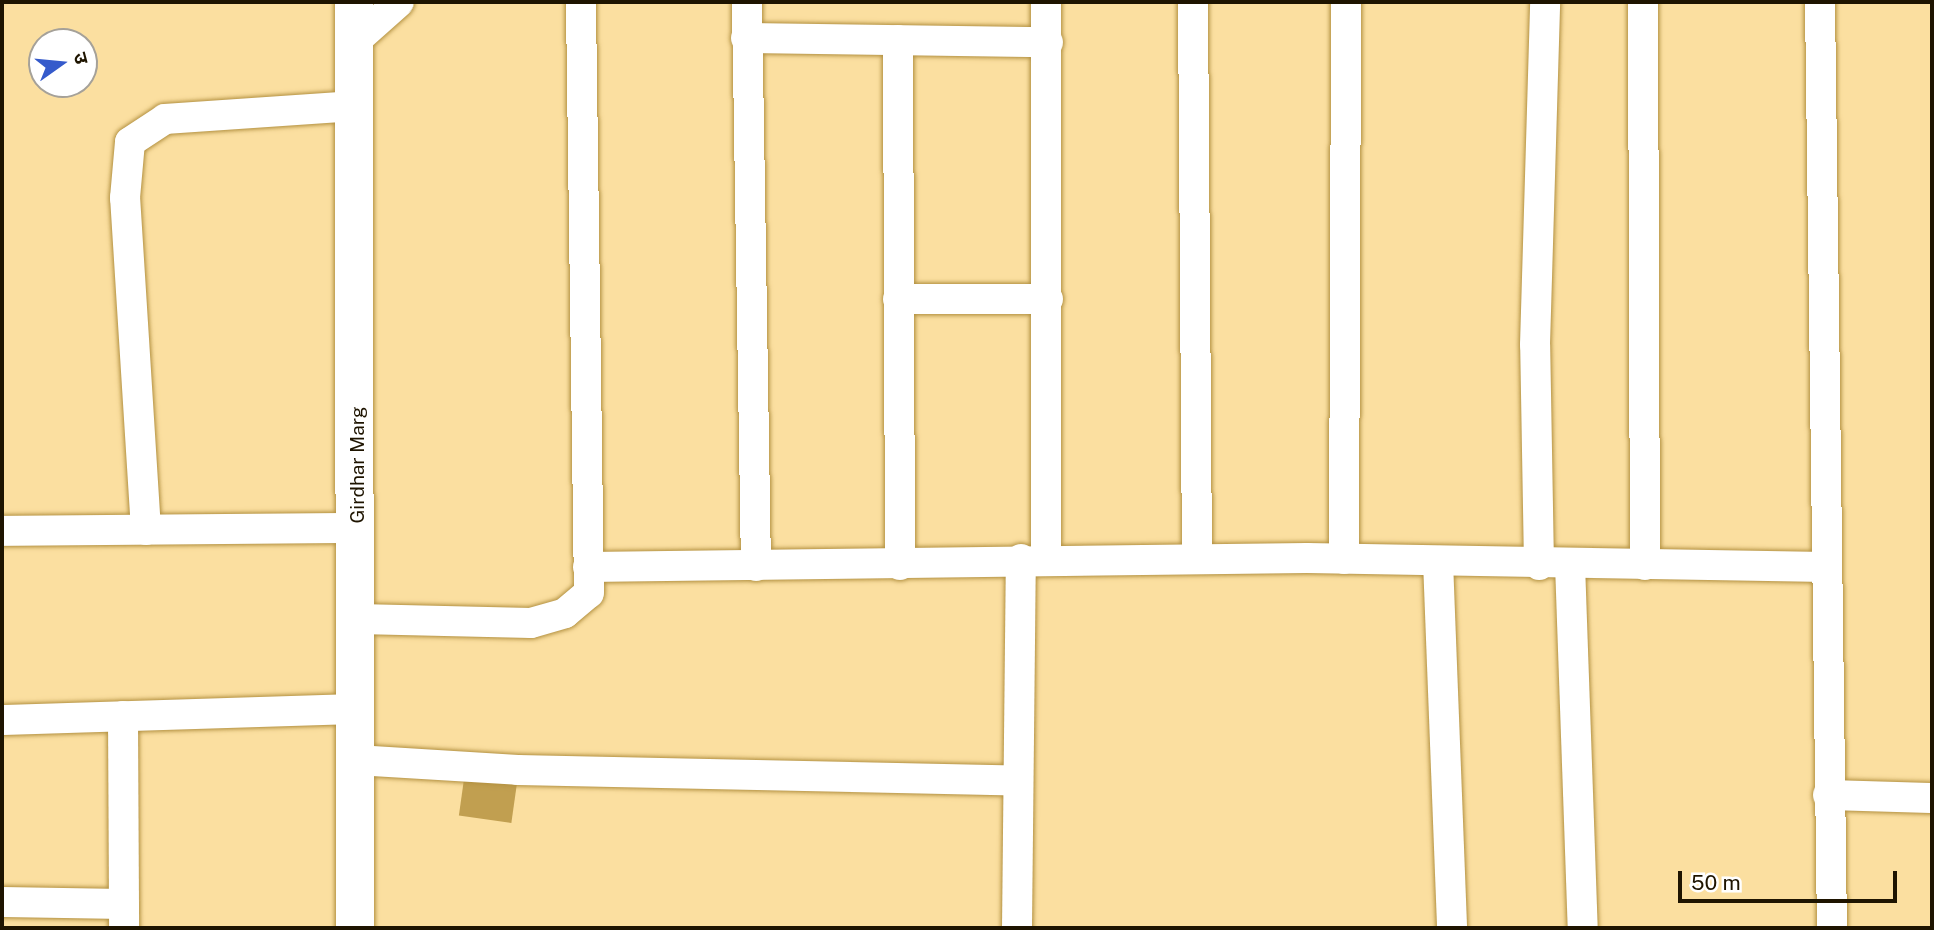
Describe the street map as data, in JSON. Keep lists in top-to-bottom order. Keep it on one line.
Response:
{"streets":{"street":["Girdhar Marg"]},"scale_bar":"50 m","north":"right"}
